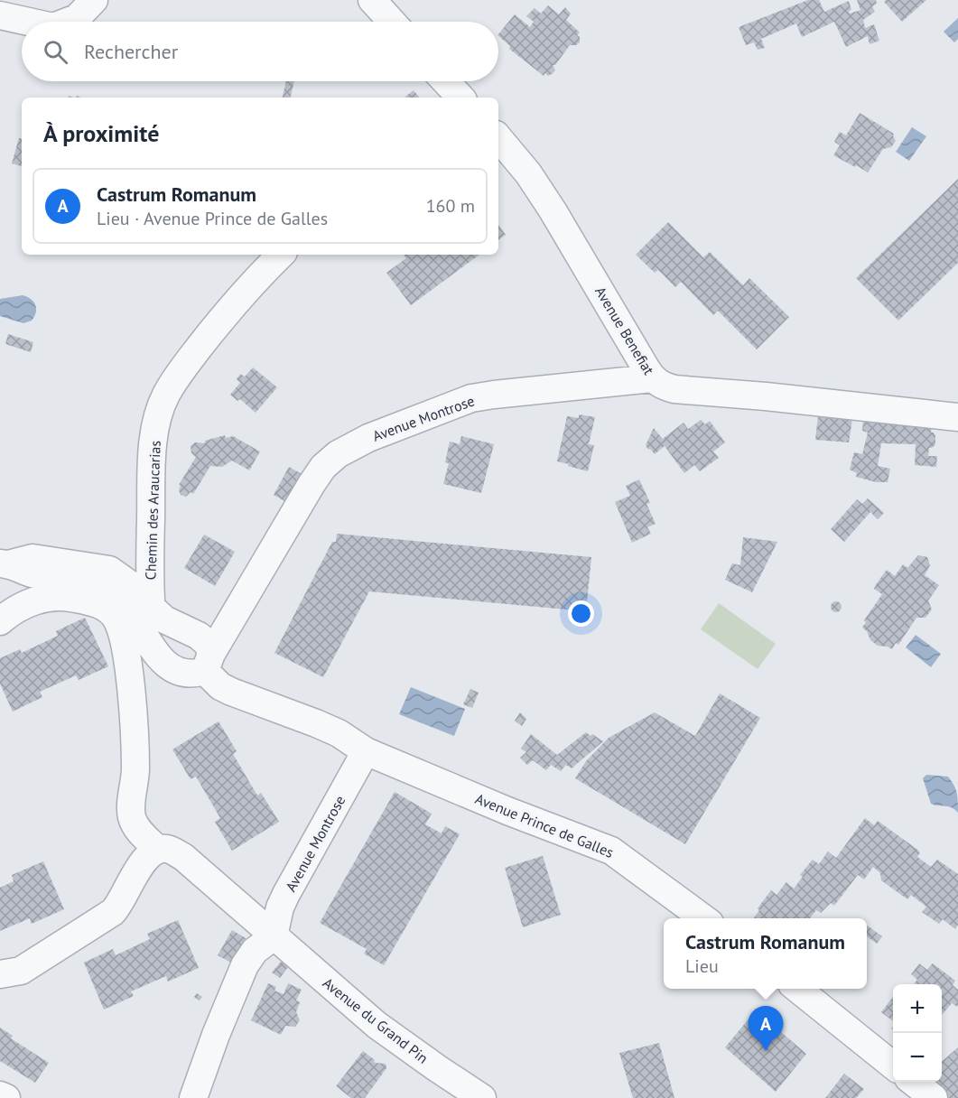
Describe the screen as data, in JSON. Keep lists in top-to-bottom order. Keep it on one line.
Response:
{"streets":{"street":["Avenue Benefiat","Avenue Montrose","Chemin des Araucarias","Avenue Prince de Galles","Avenue du Grand Pin"]},"crossings":[["Avenue Benefiat","Avenue Montrose"],["Avenue Montrose","Avenue Prince de Galles"],["Avenue Montrose","Avenue du Grand Pin"]],"page":{"search":"Rechercher","heading":"À proximité","list":[{"mark":"A","name":"Castrum Romanum","note":"Lieu · Avenue Prince de Galles","value":"160 m"}],"popup":["Castrum Romanum","Lieu"],"map_buttons":["+","−"],"pins":"A"}}
